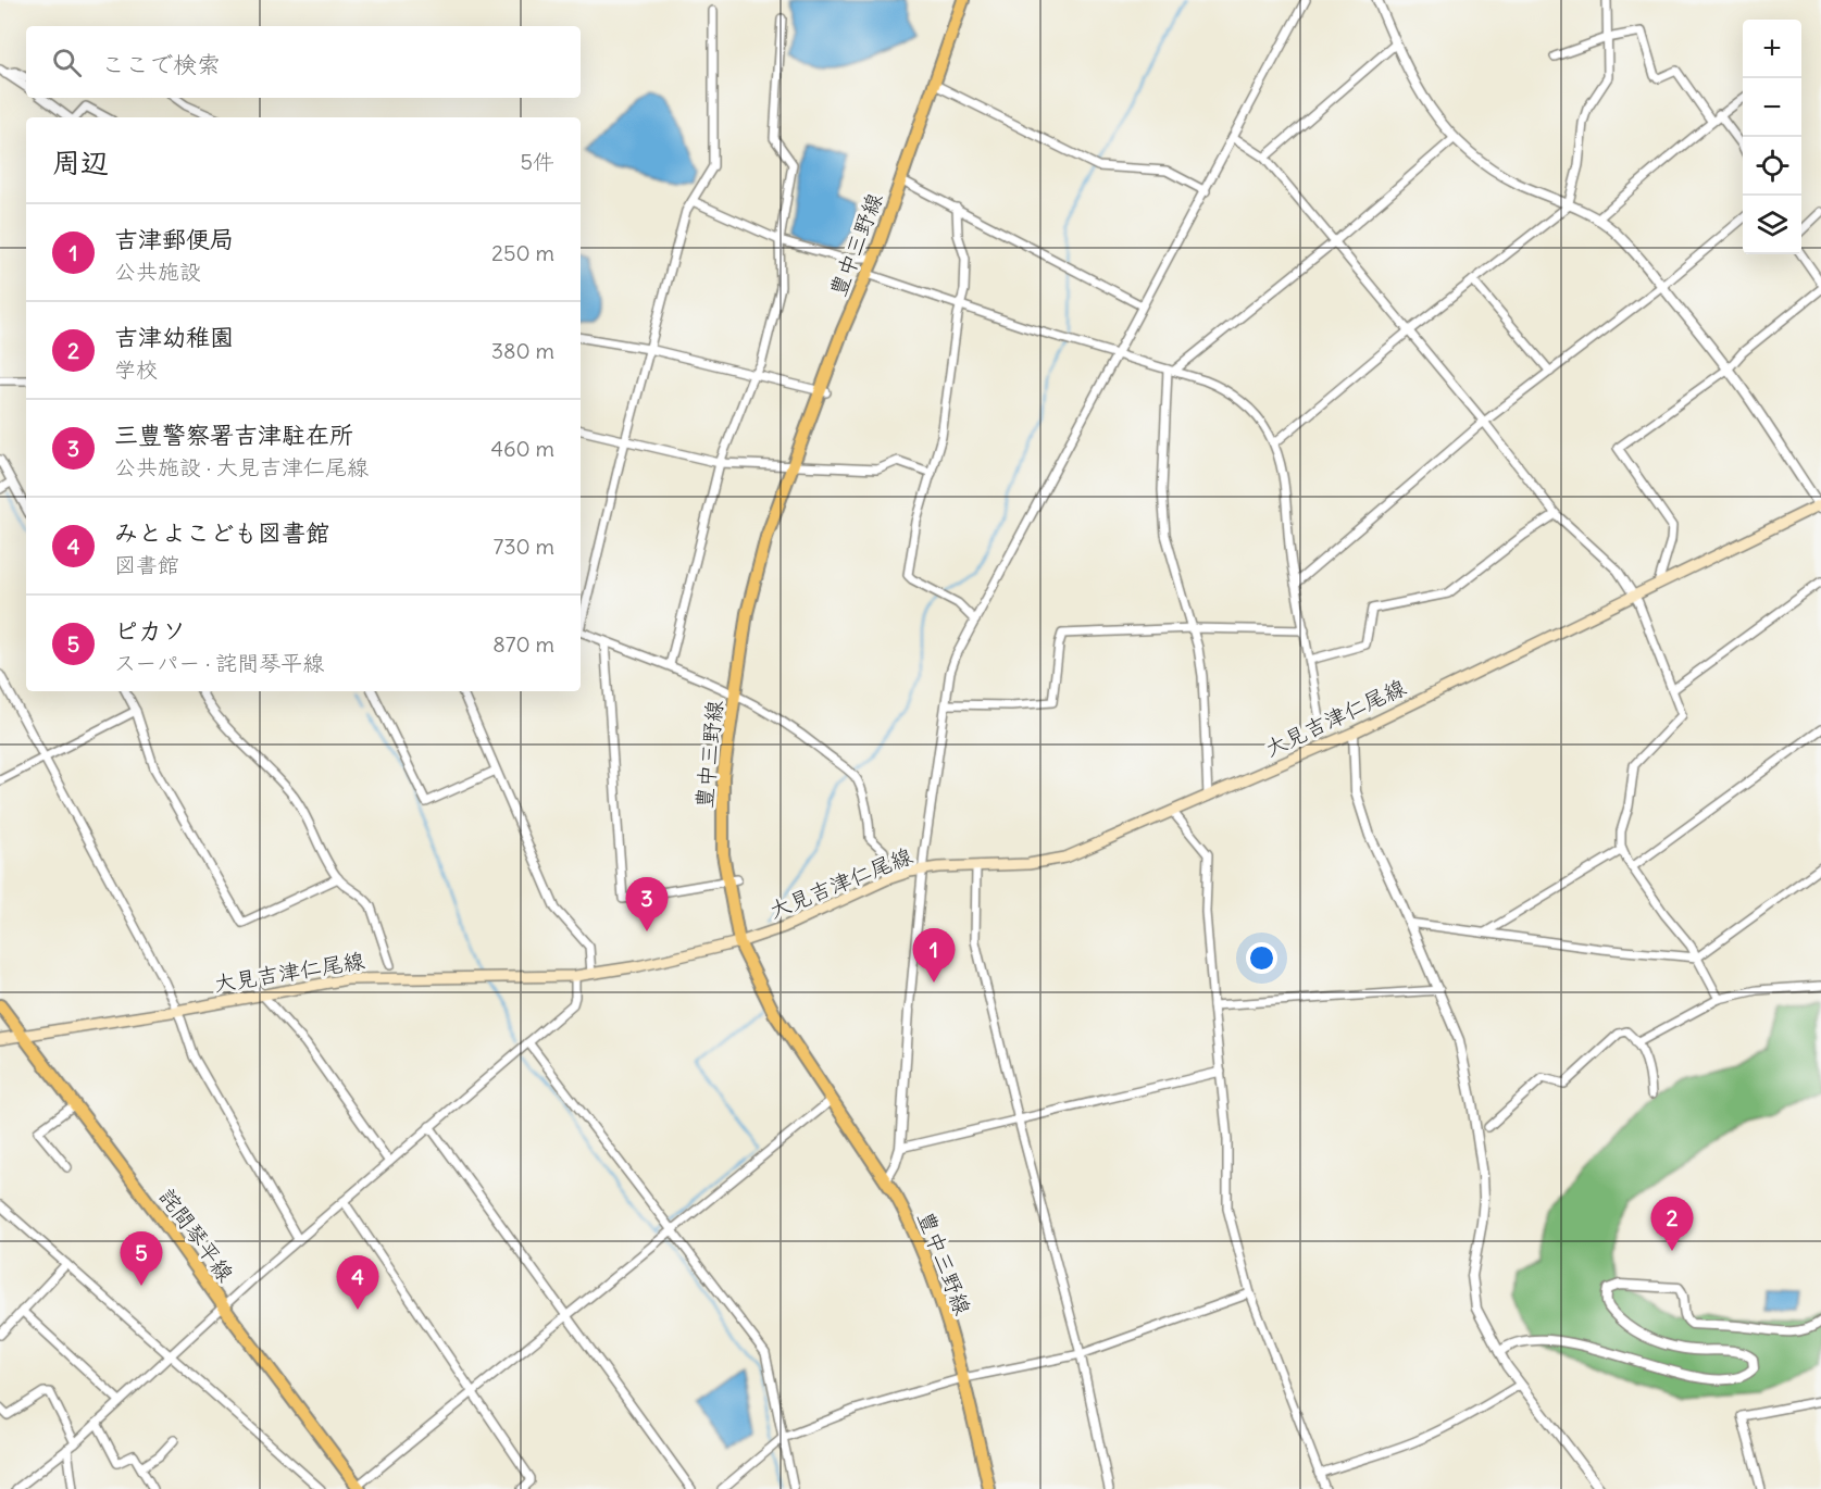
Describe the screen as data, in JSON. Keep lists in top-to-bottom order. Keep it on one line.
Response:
{"streets":{"main road":["豊中三野線","大見吉津仁尾線","詫間琴平線"]},"crossings":[["豊中三野線","大見吉津仁尾線"],["大見吉津仁尾線","詫間琴平線"]],"page":{"map_buttons":["+","−"],"search":"ここで検索","heading":["周辺","5件"],"list":[{"mark":"1","name":"吉津郵便局","note":"公共施設","value":"250 m"},{"mark":"2","name":"吉津幼稚園","note":"学校","value":"380 m"},{"mark":"3","name":"三豊警察署吉津駐在所","note":"公共施設 · 大見吉津仁尾線","value":"460 m"},{"mark":"4","name":"みとよこども図書館","note":"図書館","value":"730 m"},{"mark":"5","name":"ピカソ","note":"スーパー · 詫間琴平線","value":"870 m"}],"pins":["3","1","2","5","4"]}}
